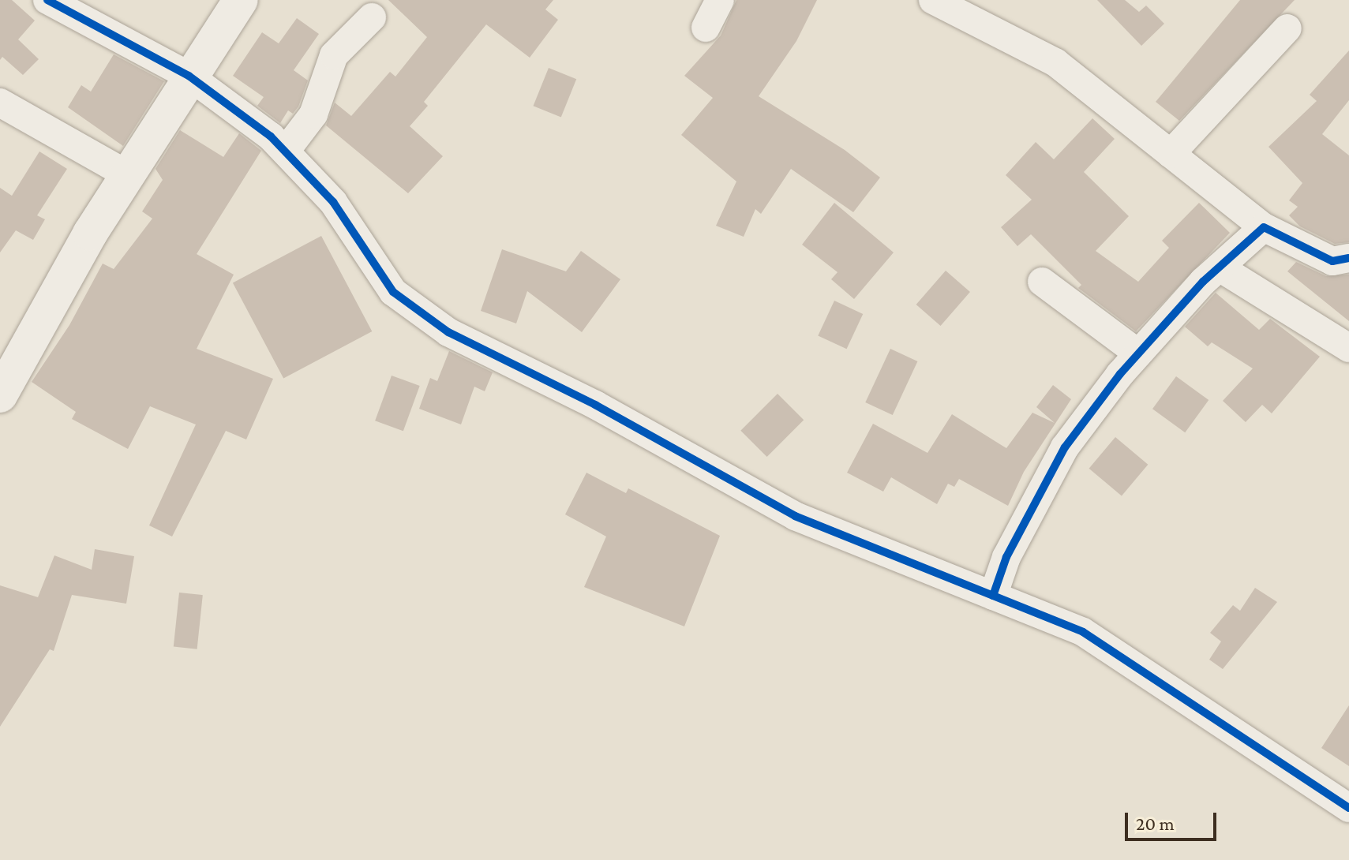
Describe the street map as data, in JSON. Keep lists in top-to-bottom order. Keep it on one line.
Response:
{"scale_bar":"20 m"}
